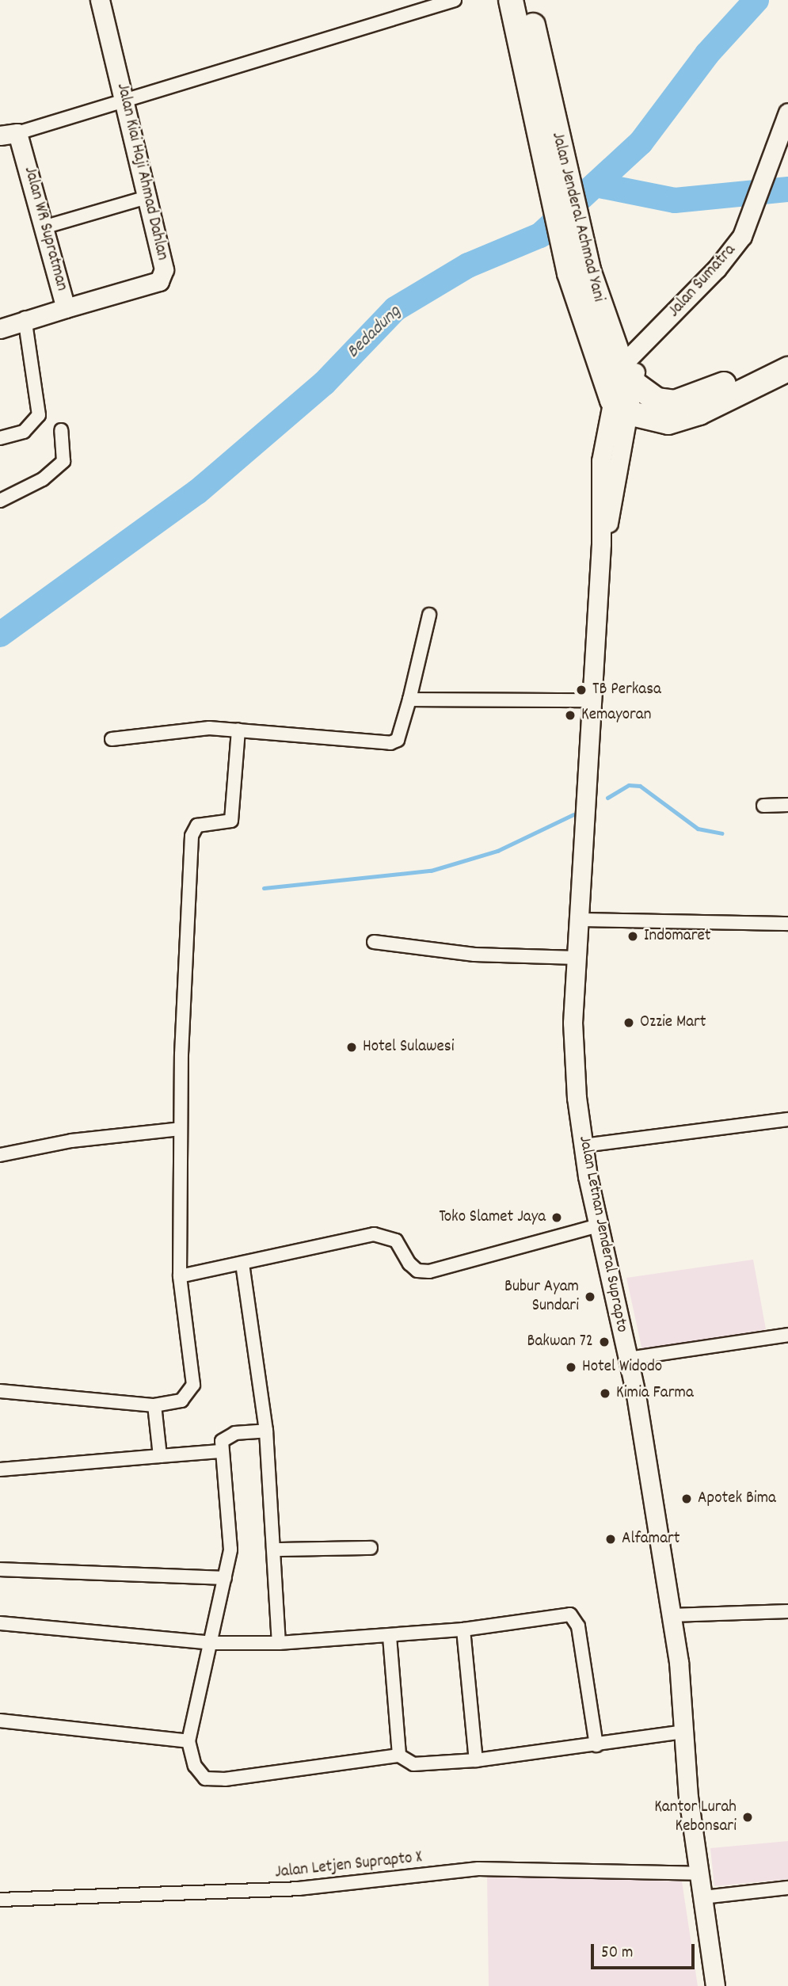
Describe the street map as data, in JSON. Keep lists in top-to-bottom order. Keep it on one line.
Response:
{"streets":{"highway":["Jalan Jenderal Achmad Yani"],"main road":["Jalan Kiai Haji Ahmad Dahlan","Jalan WR Supratman","Jalan Sumatra","Jalan Letnan Jenderal Suprapto"],"street":["Jalan Letjen Suprapto X"]},"crossings":[["Jalan Kiai Haji Ahmad Dahlan","Jalan WR Supratman"],["Jalan Jenderal Achmad Yani","Jalan Sumatra"],["Jalan Jenderal Achmad Yani","Jalan Letnan Jenderal Suprapto"],["Jalan Sumatra","Jalan Letnan Jenderal Suprapto"],["Jalan Letnan Jenderal Suprapto","Jalan Letjen Suprapto X"]],"water":["Bedadung"],"places":["TB Perkasa","Kemayoran","Indomaret","Ozzie Mart","Hotel Sulawesi","Toko Slamet Jaya","Bubur Ayam Sundari","Bakwan 72","Hotel Widodo","Kimia Farma","Apotek Bima","Alfamart","Kantor Lurah Kebonsari"],"scale_bar":"50 m"}
